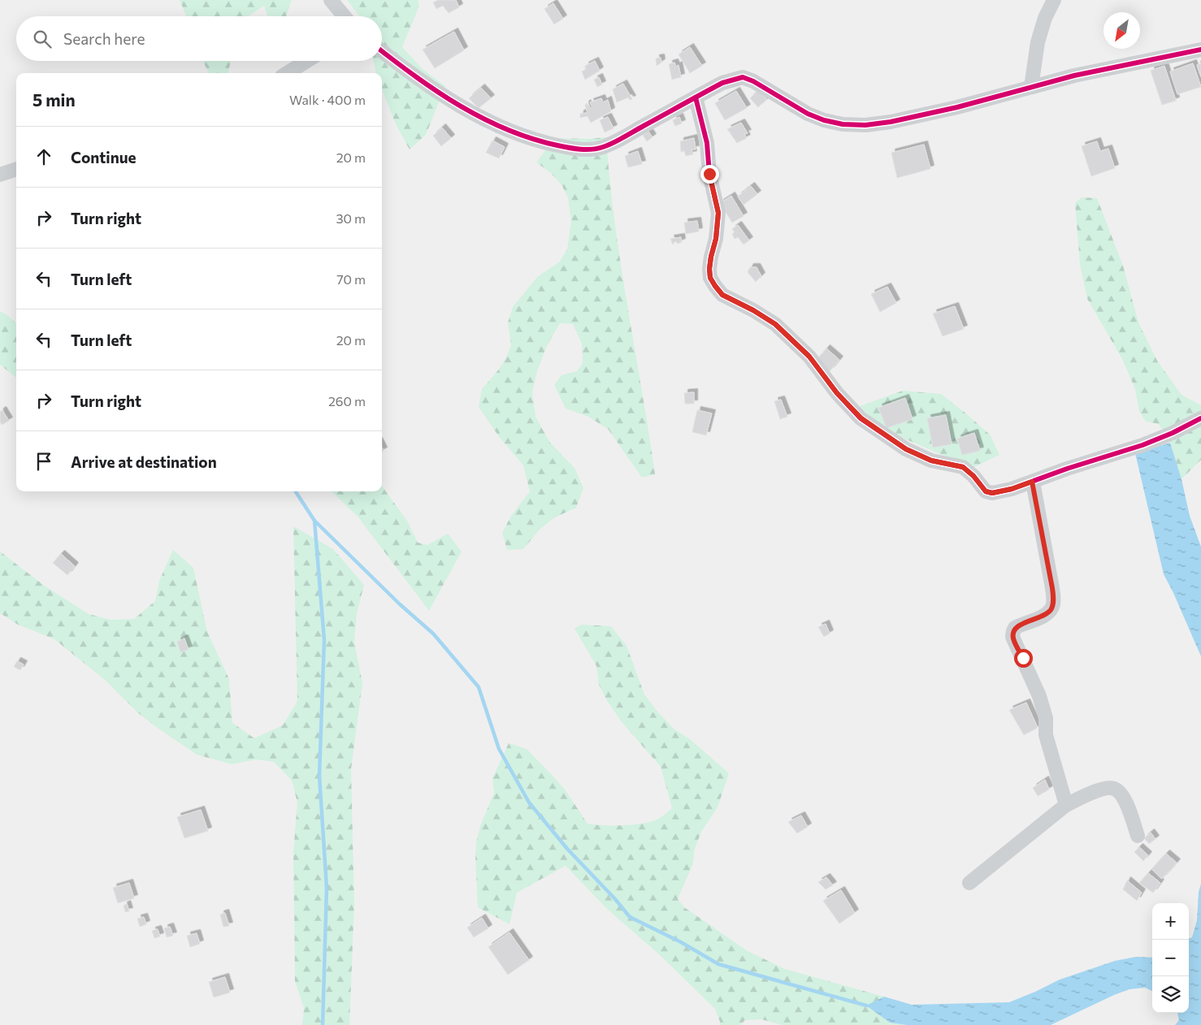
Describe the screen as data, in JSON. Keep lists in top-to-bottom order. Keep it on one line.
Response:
{"north":"bottom left","page":{"search":"Search here","heading":["5 min","Walk · 400 m"],"list":[["Continue","20 m"],["Turn right","30 m"],["Turn left","70 m"],["Turn left","20 m"],["Turn right","260 m"],"Arrive at destination"],"map_buttons":["+","−"]}}
